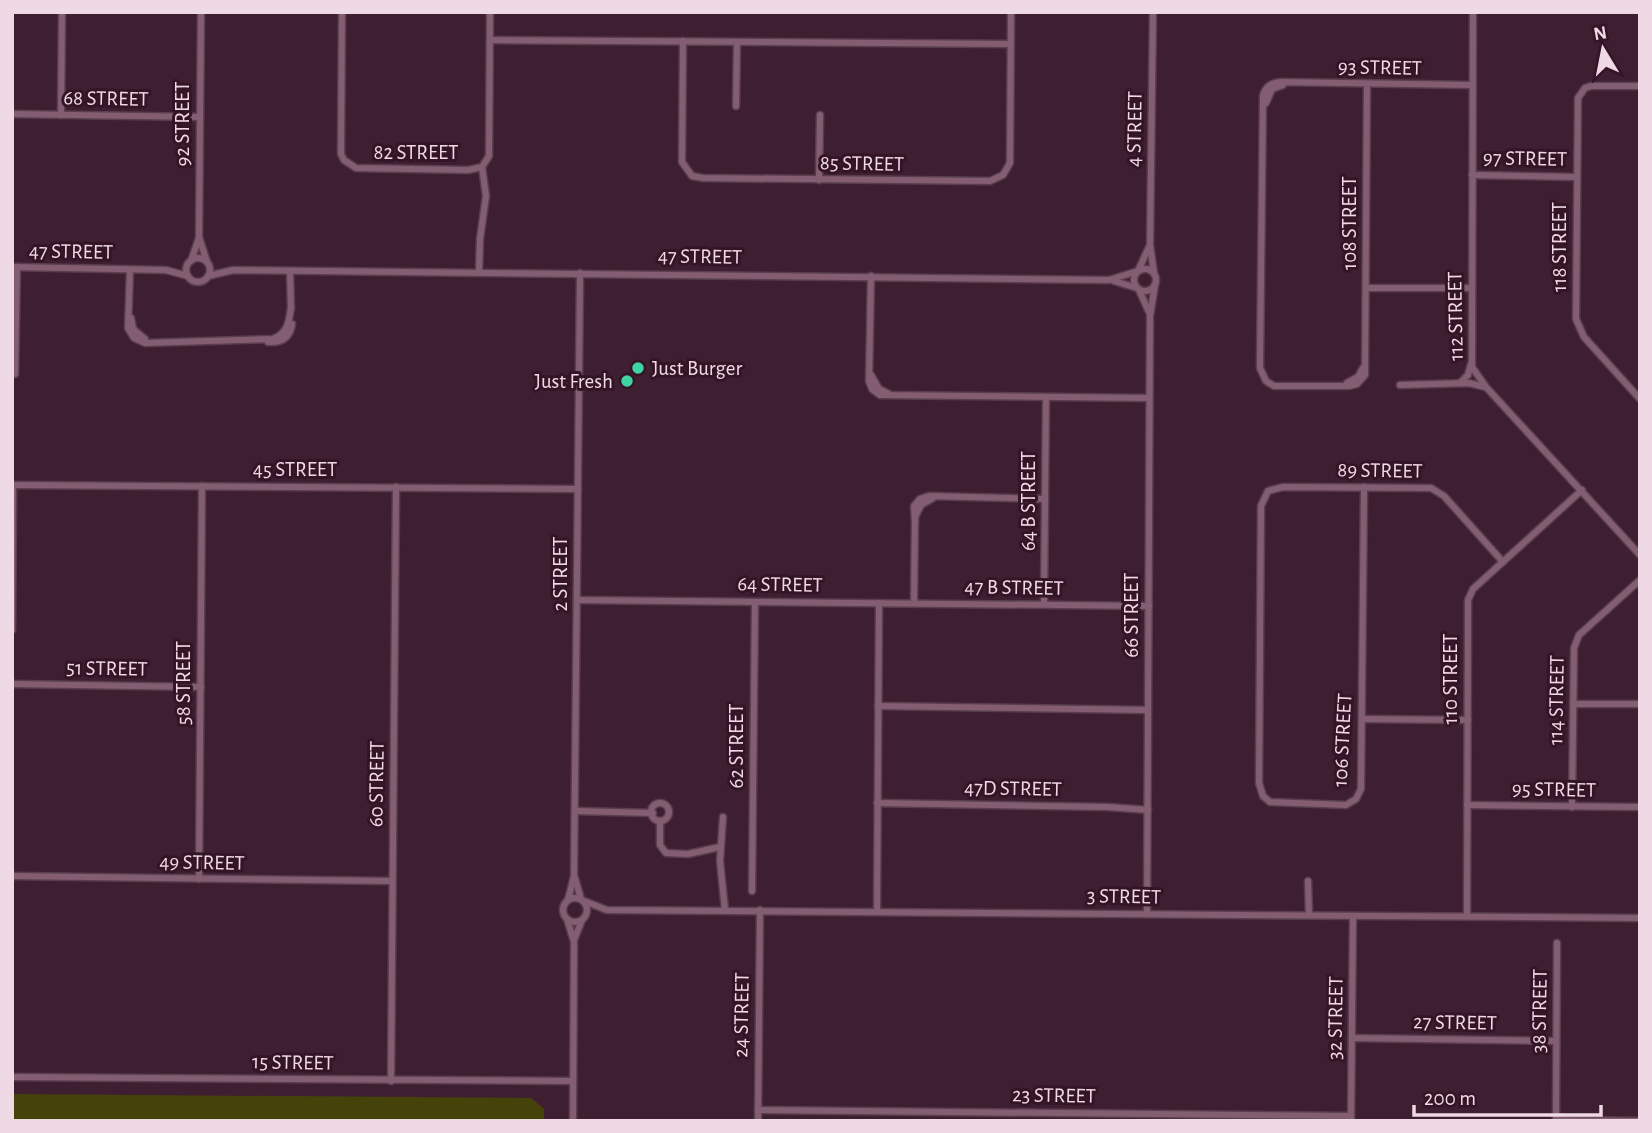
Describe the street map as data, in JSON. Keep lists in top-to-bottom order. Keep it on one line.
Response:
{"streets":{"street":["93 STREET","68 STREET","92 STREET","4 STREET","82 STREET","97 STREET","85 STREET","108 STREET","118 STREET","47 STREET","112 STREET","45 STREET","89 STREET","64 B STREET","2 STREET","64 STREET","47 B STREET","66 STREET","51 STREET","110 STREET","58 STREET","114 STREET","106 STREET","62 STREET","60 STREET","47D STREET","95 STREET","49 STREET","3 STREET","38 STREET","24 STREET","32 STREET","27 STREET","15 STREET","23 STREET"]},"crossings":[["93 STREET","108 STREET"],["93 STREET","112 STREET"],["68 STREET","92 STREET"],["92 STREET","47 STREET"],["4 STREET","47 STREET"],["4 STREET","66 STREET"],["97 STREET","118 STREET"],["97 STREET","112 STREET"],["47 STREET","2 STREET"],["47 STREET","66 STREET"],["112 STREET","110 STREET"],["45 STREET","2 STREET"],["45 STREET","58 STREET"],["45 STREET","60 STREET"],["89 STREET","110 STREET"],["89 STREET","106 STREET"],["64 B STREET","47 B STREET"],["2 STREET","64 STREET"],["2 STREET","3 STREET"],["64 STREET","47 B STREET"],["64 STREET","62 STREET"],["47 B STREET","66 STREET"],["66 STREET","47D STREET"],["66 STREET","3 STREET"],["51 STREET","58 STREET"],["110 STREET","95 STREET"],["110 STREET","3 STREET"],["58 STREET","49 STREET"],["114 STREET","95 STREET"],["60 STREET","49 STREET"],["60 STREET","15 STREET"],["3 STREET","24 STREET"],["3 STREET","32 STREET"],["38 STREET","27 STREET"],["24 STREET","23 STREET"],["32 STREET","27 STREET"],["32 STREET","23 STREET"]],"places":["Just Burger","Just Fresh"],"scale_bar":"200 m","north":"top"}
